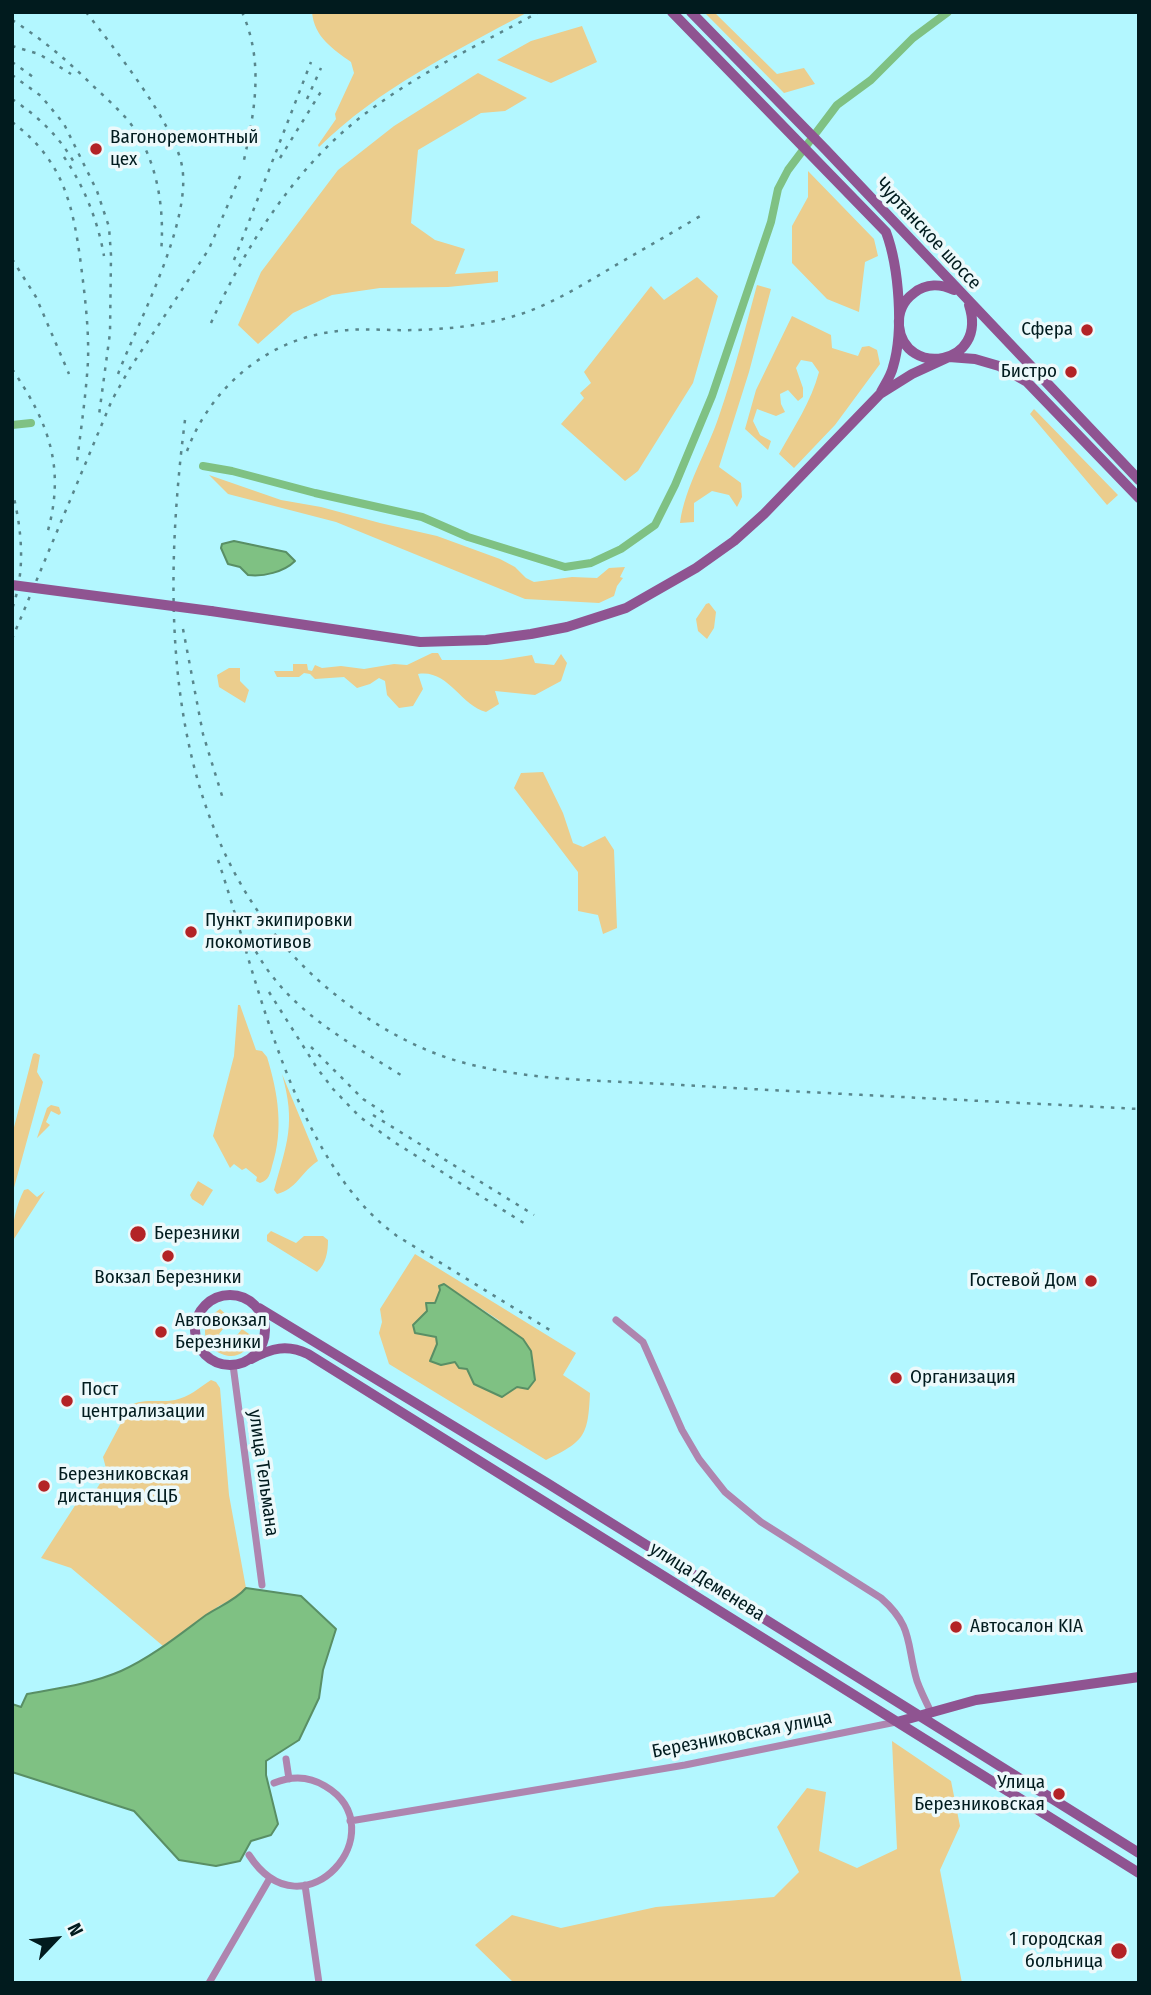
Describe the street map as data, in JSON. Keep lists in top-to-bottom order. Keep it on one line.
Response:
{"streets":{"street":["Чуртанское шоссе","улица Тельмана","улица Деменева","Березниковская улица"]},"crossings":[["улица Тельмана","улица Деменева"],["улица Деменева","Березниковская улица"]],"places":["Вагоноремонтный цех","Сфера","Бистро","Пункт экипировки локомотивов","Березники","Вокзал Березники","Гостевой Дом","Автовокзал Березники","Организация","Пост централизации","Березниковская дистанция СЦБ","Автосалон KIA","Улица Березниковская","1 городская больница"],"north":"top right"}
